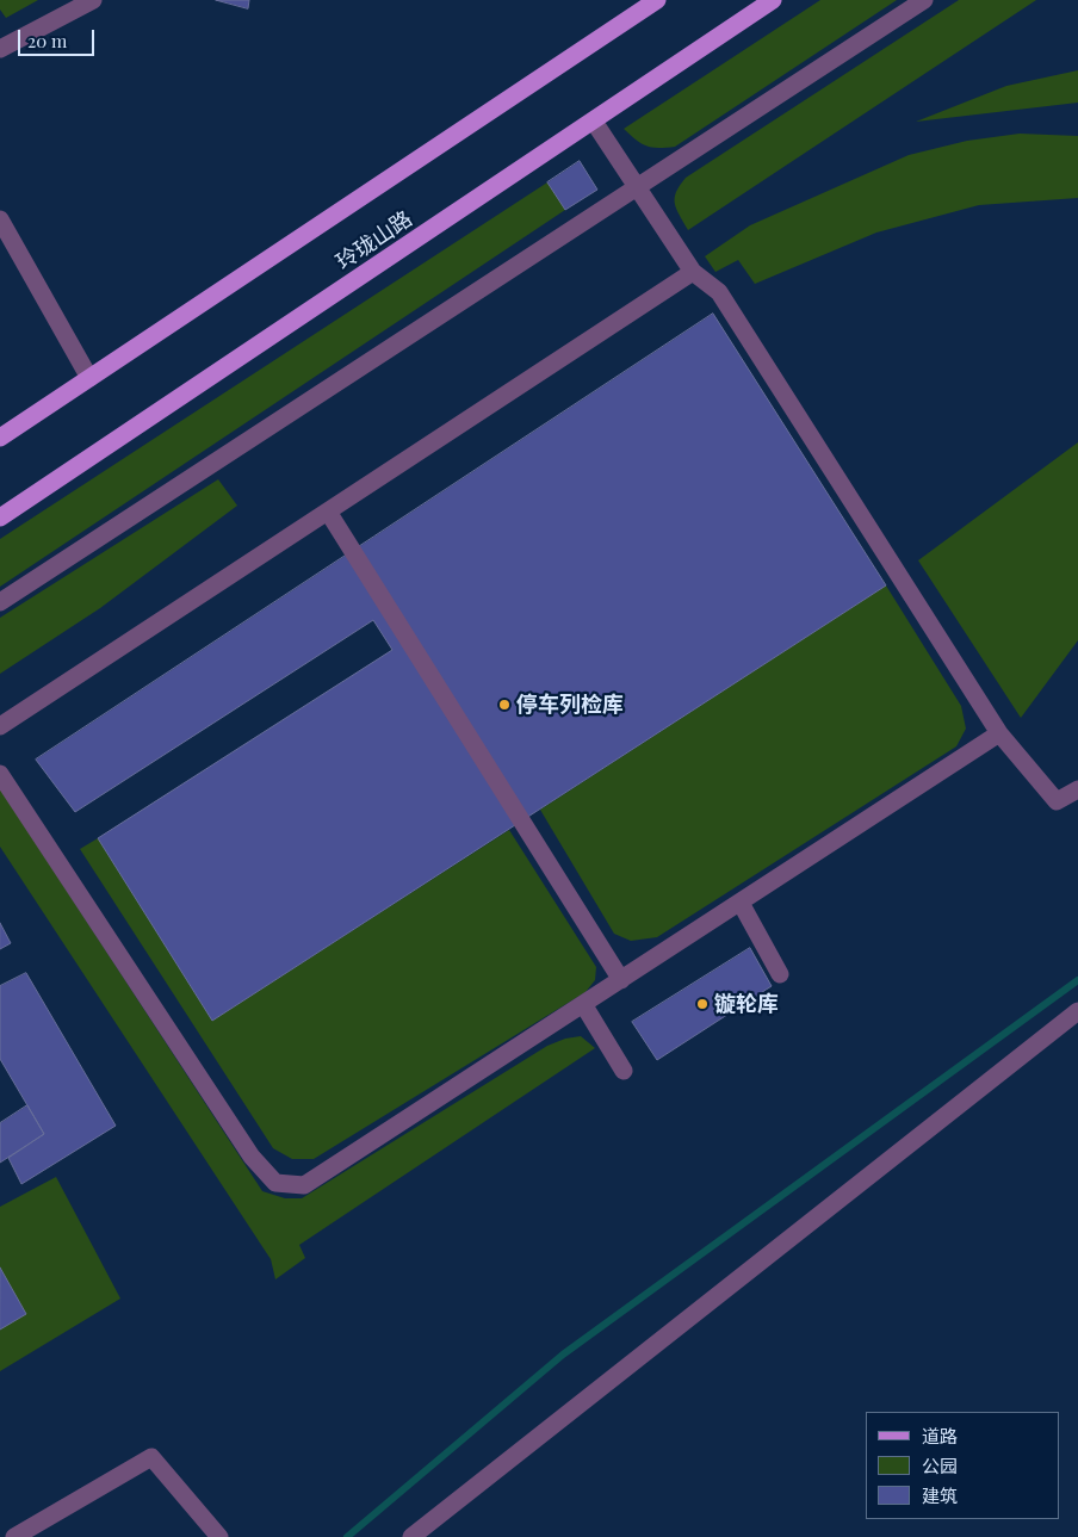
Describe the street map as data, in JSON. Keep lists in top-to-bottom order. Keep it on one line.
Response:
{"streets":{"main road":["玲珑山路"]},"places":["停车列检库","镟轮库"],"legend":["道路","公园","建筑"],"scale_bar":"20 m"}
